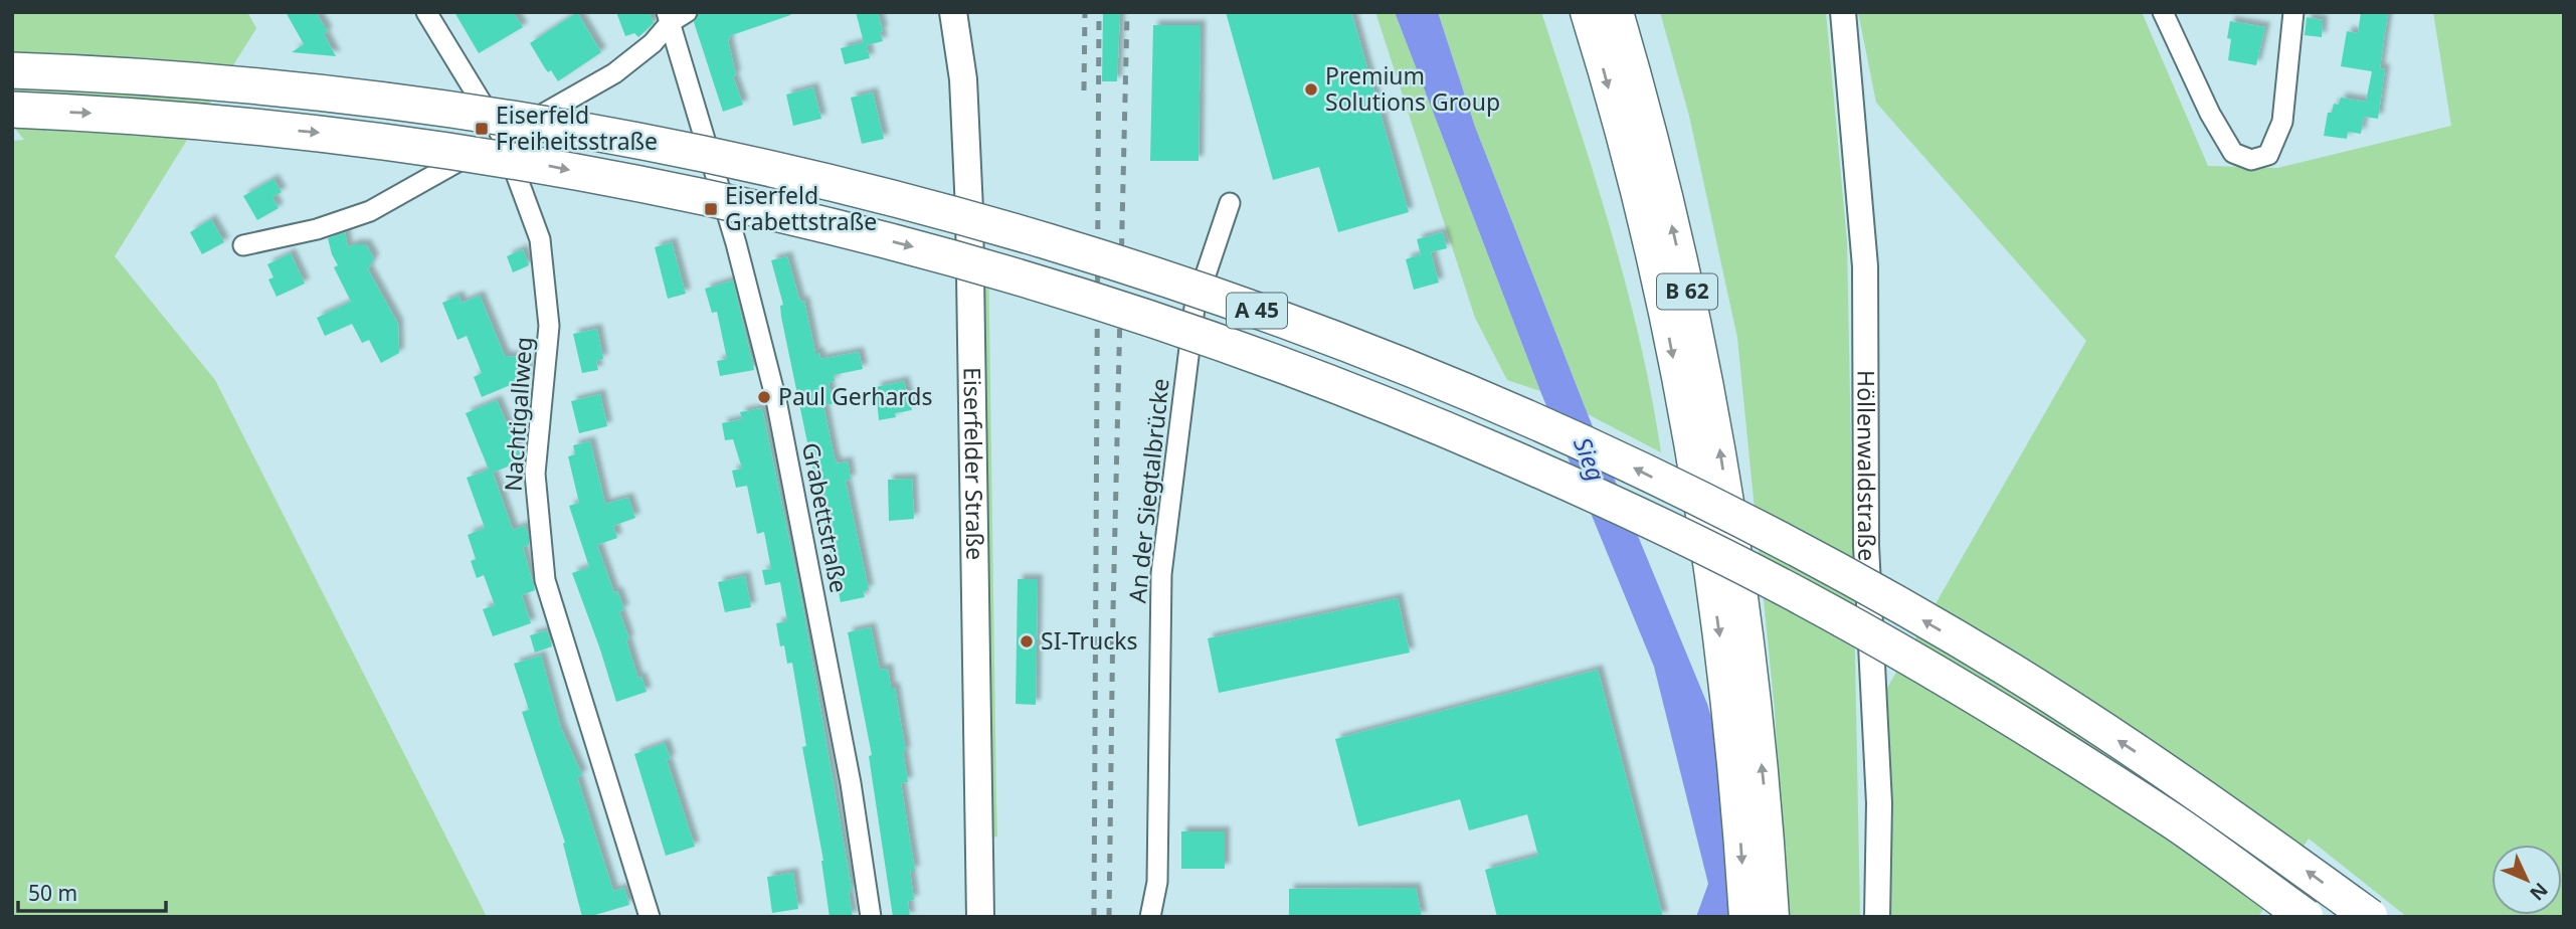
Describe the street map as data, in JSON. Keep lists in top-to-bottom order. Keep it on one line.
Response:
{"streets":{"highway":["B 62","A 45"],"main road":["Eiserfelder Straße"],"street":["Nachtigallweg","Höllenwaldstraße","An der Siegtalbrücke","Grabettstraße"]},"water":["Sieg"],"places":{"other":["Premium Solutions Group","Paul Gerhards","SI-Trucks"],"transit":["Eiserfeld Freiheitsstraße","Eiserfeld Grabettstraße"]},"scale_bar":"50 m","north":"bottom right"}
